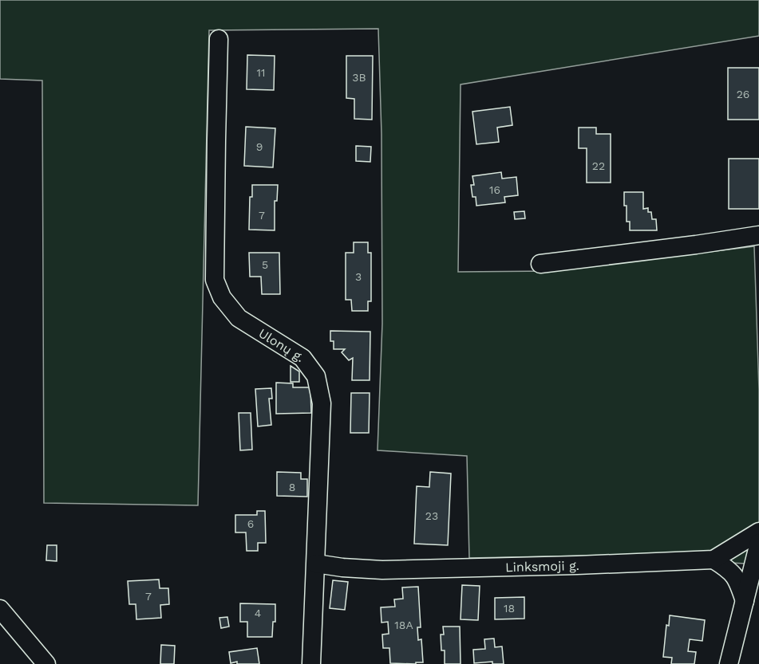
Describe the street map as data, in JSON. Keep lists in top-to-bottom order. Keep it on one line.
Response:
{"streets":{"street":["Ulonų g.","Linksmoji g."]},"crossings":[["Ulonų g.","Linksmoji g."]],"house_numbers":["11","3B","26","9","22","16","7","5","3","8","23","6","7","18","4","18A"]}
